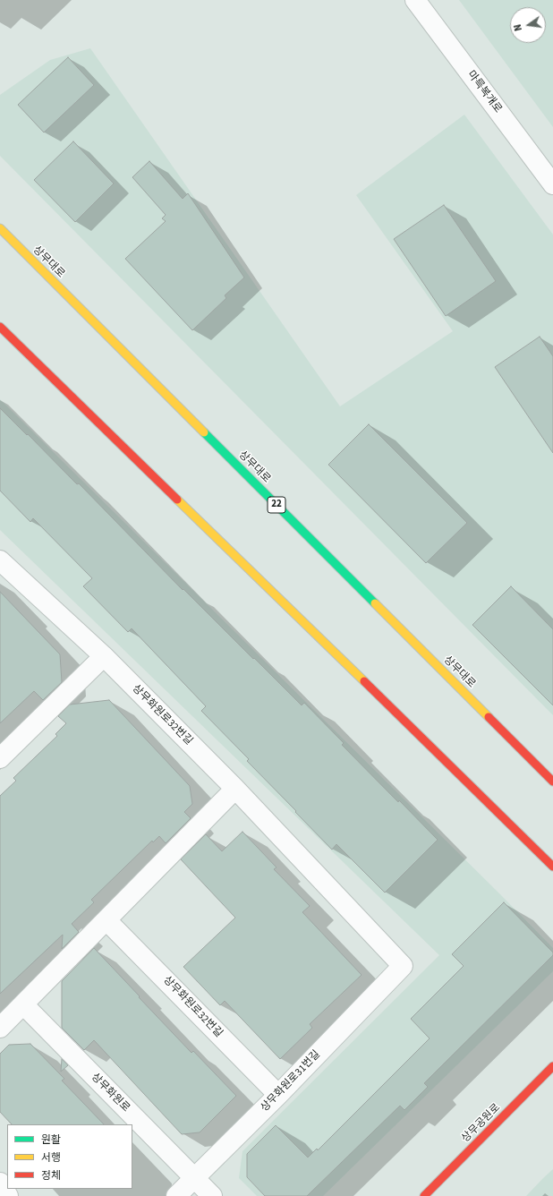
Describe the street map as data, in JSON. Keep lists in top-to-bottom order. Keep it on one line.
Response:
{"streets":{"main road":["상무대로","22","상무공원로"],"street":["마륵복개로","상무화원로32번길","상무화원로31번길","상무화원로"]},"crossings":[["상무화원로32번길","상무화원로31번길"],["상무화원로31번길","상무화원로"]],"legend":["원활","서행","정체"],"north":"left"}
